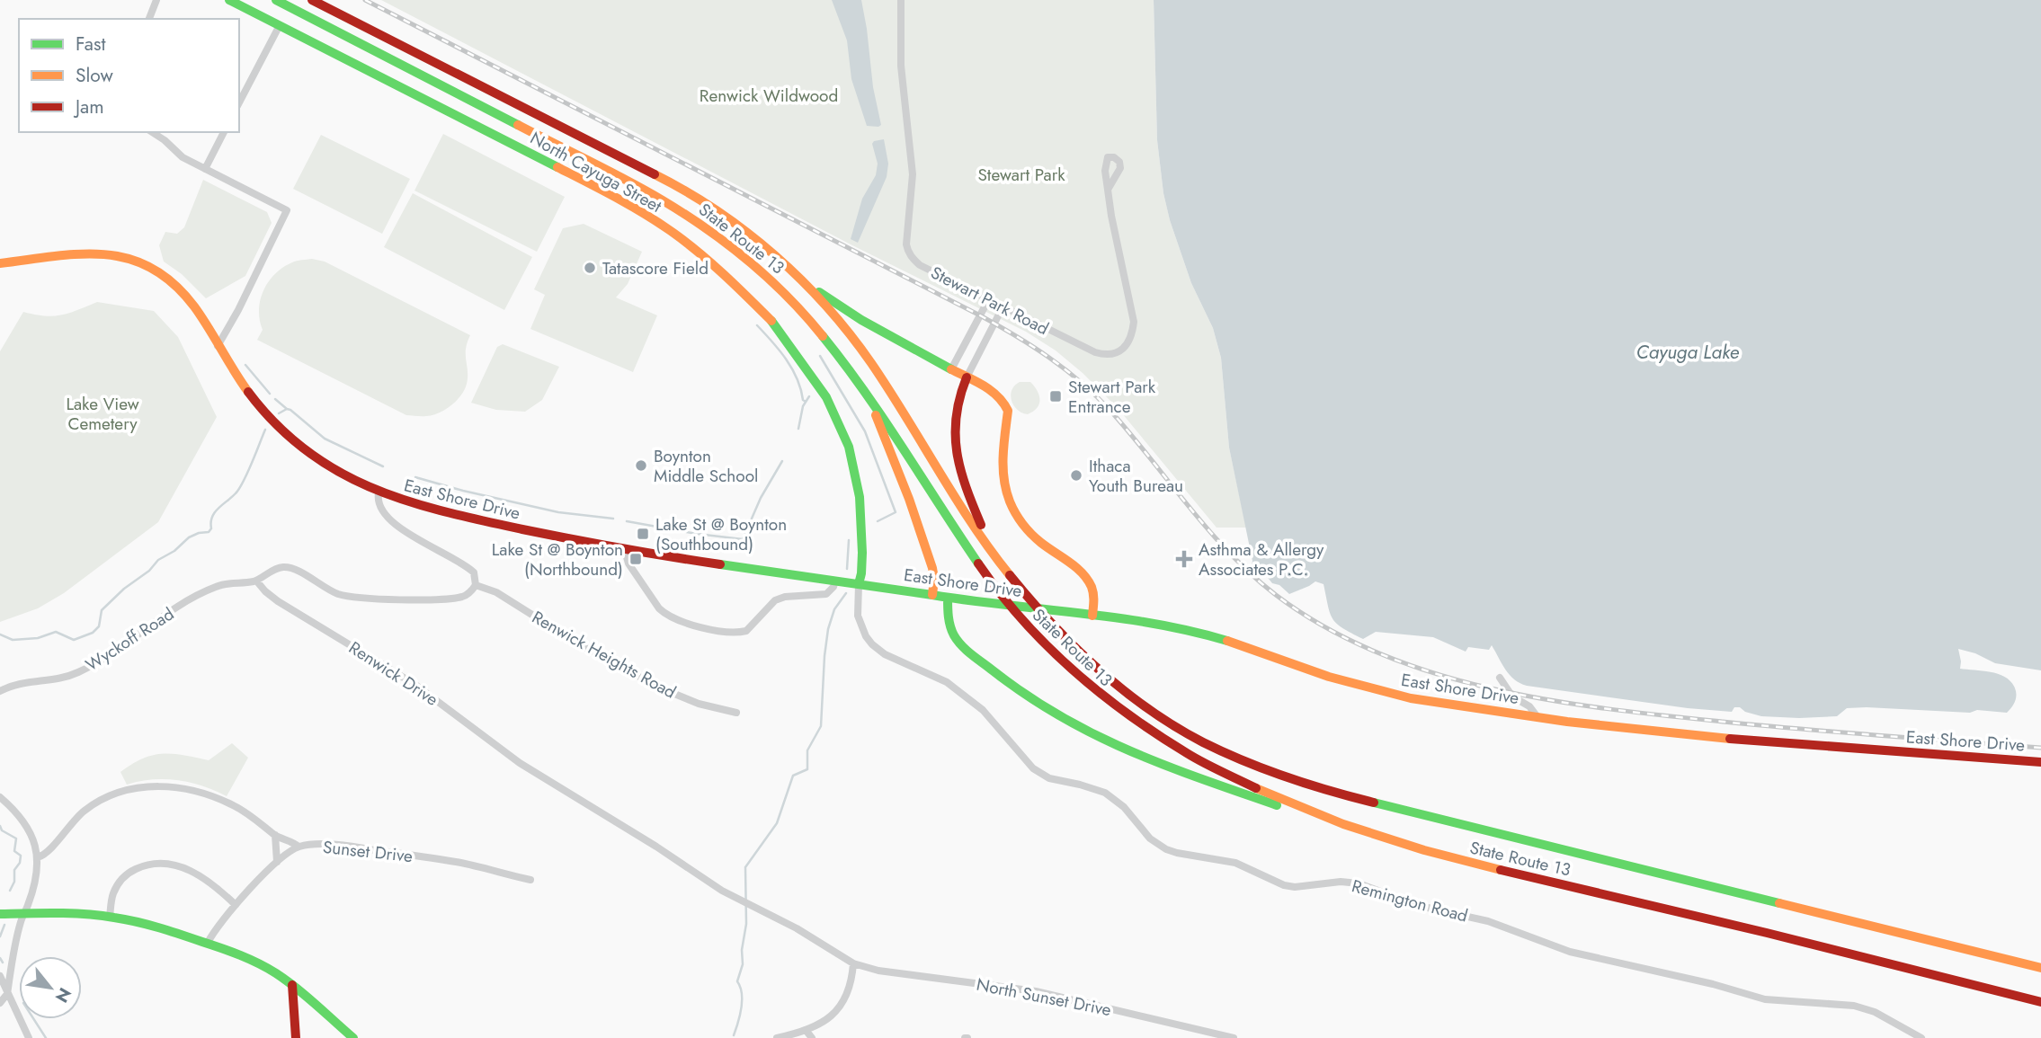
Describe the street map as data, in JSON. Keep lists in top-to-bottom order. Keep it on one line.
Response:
{"streets":{"main road":["North Cayuga Street","State Route 13","East Shore Drive"],"street":["Stewart Park Road","Wyckoff Road","Renwick Heights Road","Renwick Drive","Sunset Drive","Remington Road","North Sunset Drive"]},"crossings":[["North Cayuga Street","East Shore Drive"],["North Cayuga Street","Remington Road"],["East Shore Drive","Remington Road"],["Wyckoff Road","Renwick Drive"],["Renwick Drive","North Sunset Drive"]],"water":["Cayuga Lake"],"parks":["Renwick Wildwood","Stewart Park","Lake View Cemetery"],"places":{"other":["Tatascore Field","Boynton Middle School","Ithaca Youth Bureau"],"transit":["Stewart Park Entrance","Lake St @ Boynton (Southbound)","Lake St @ Boynton (Northbound)"],"health":["Asthma & Allergy Associates P.C."]},"legend":["Fast","Slow","Jam"],"north":"bottom right"}
